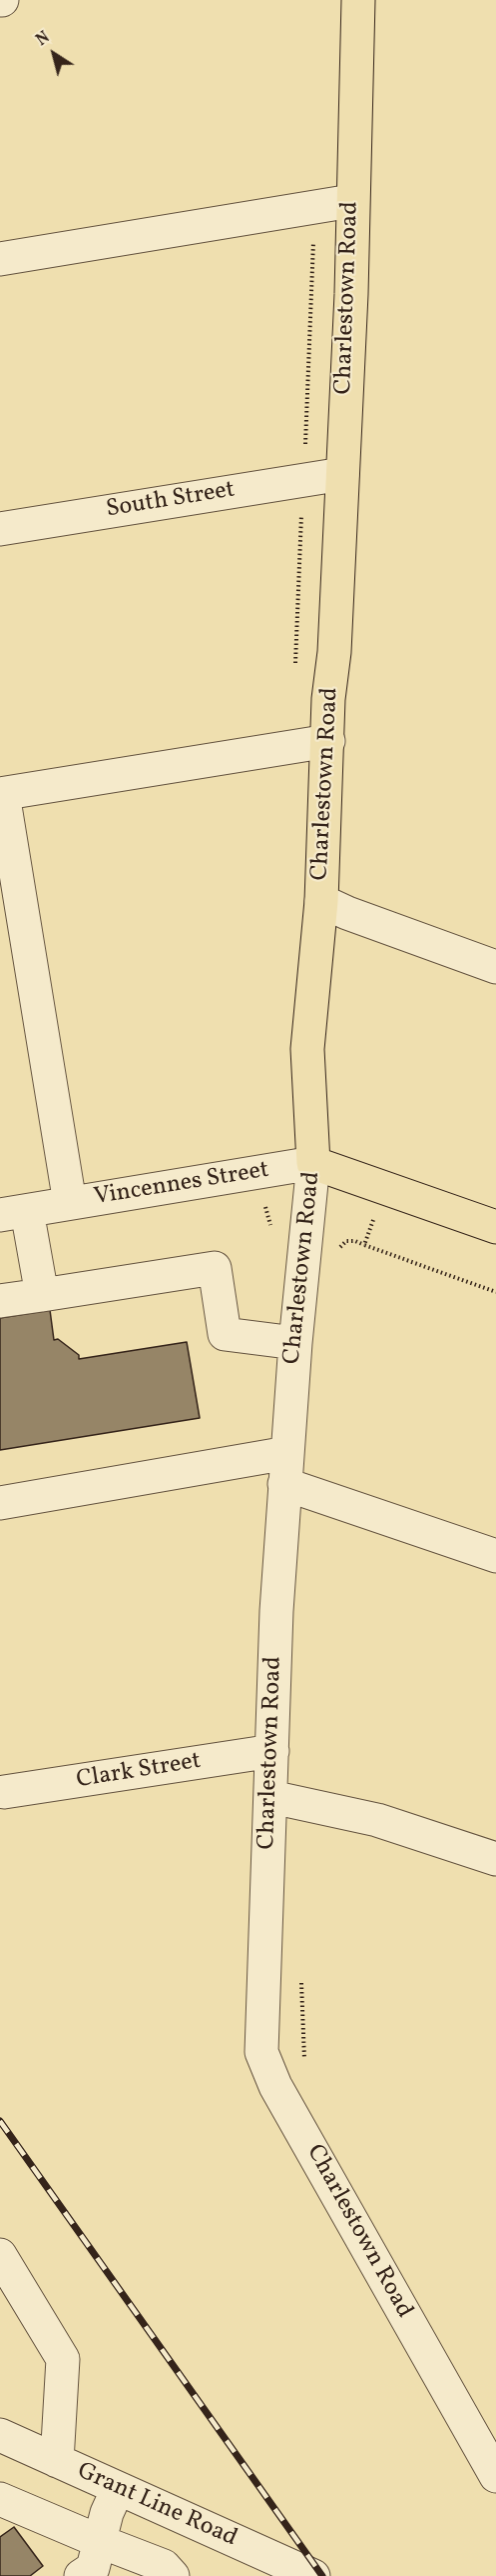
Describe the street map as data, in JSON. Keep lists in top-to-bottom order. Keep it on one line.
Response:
{"streets":{"main road":["Charlestown Road","Vincennes Street"],"street":["South Street","Clark Street","Grant Line Road"]},"crossings":[["Charlestown Road","South Street"],["Charlestown Road","Vincennes Street"],["Charlestown Road","Clark Street"]],"north":"top left"}
